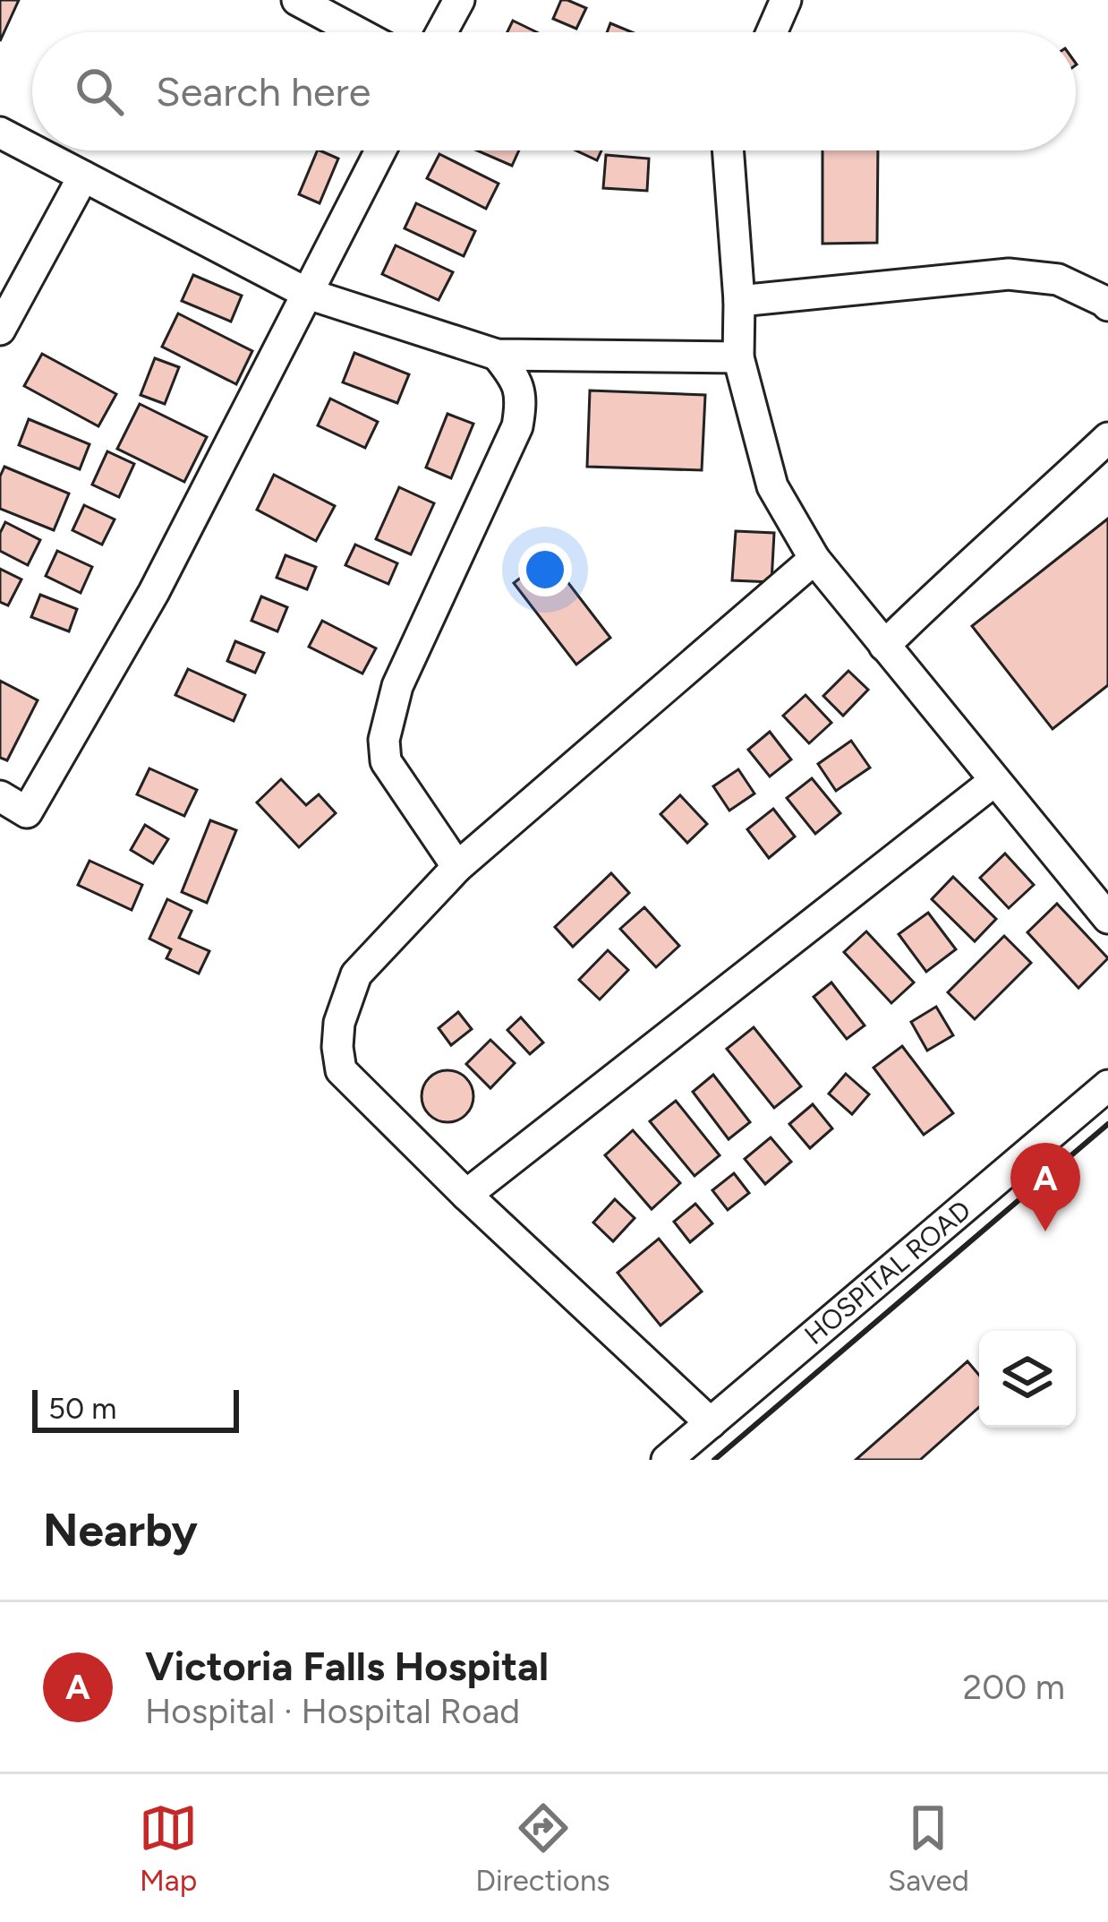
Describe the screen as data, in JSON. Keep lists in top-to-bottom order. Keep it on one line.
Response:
{"streets":{"street":["HOSPITAL ROAD"]},"scale_bar":"50 m","page":{"search":"Search here","pins":"A","scale":"50 m","heading":"Nearby","list":[{"mark":"A","name":"Victoria Falls Hospital","note":"Hospital · Hospital Road","value":"200 m"}],"nav":["Map","Directions","Saved"]}}
